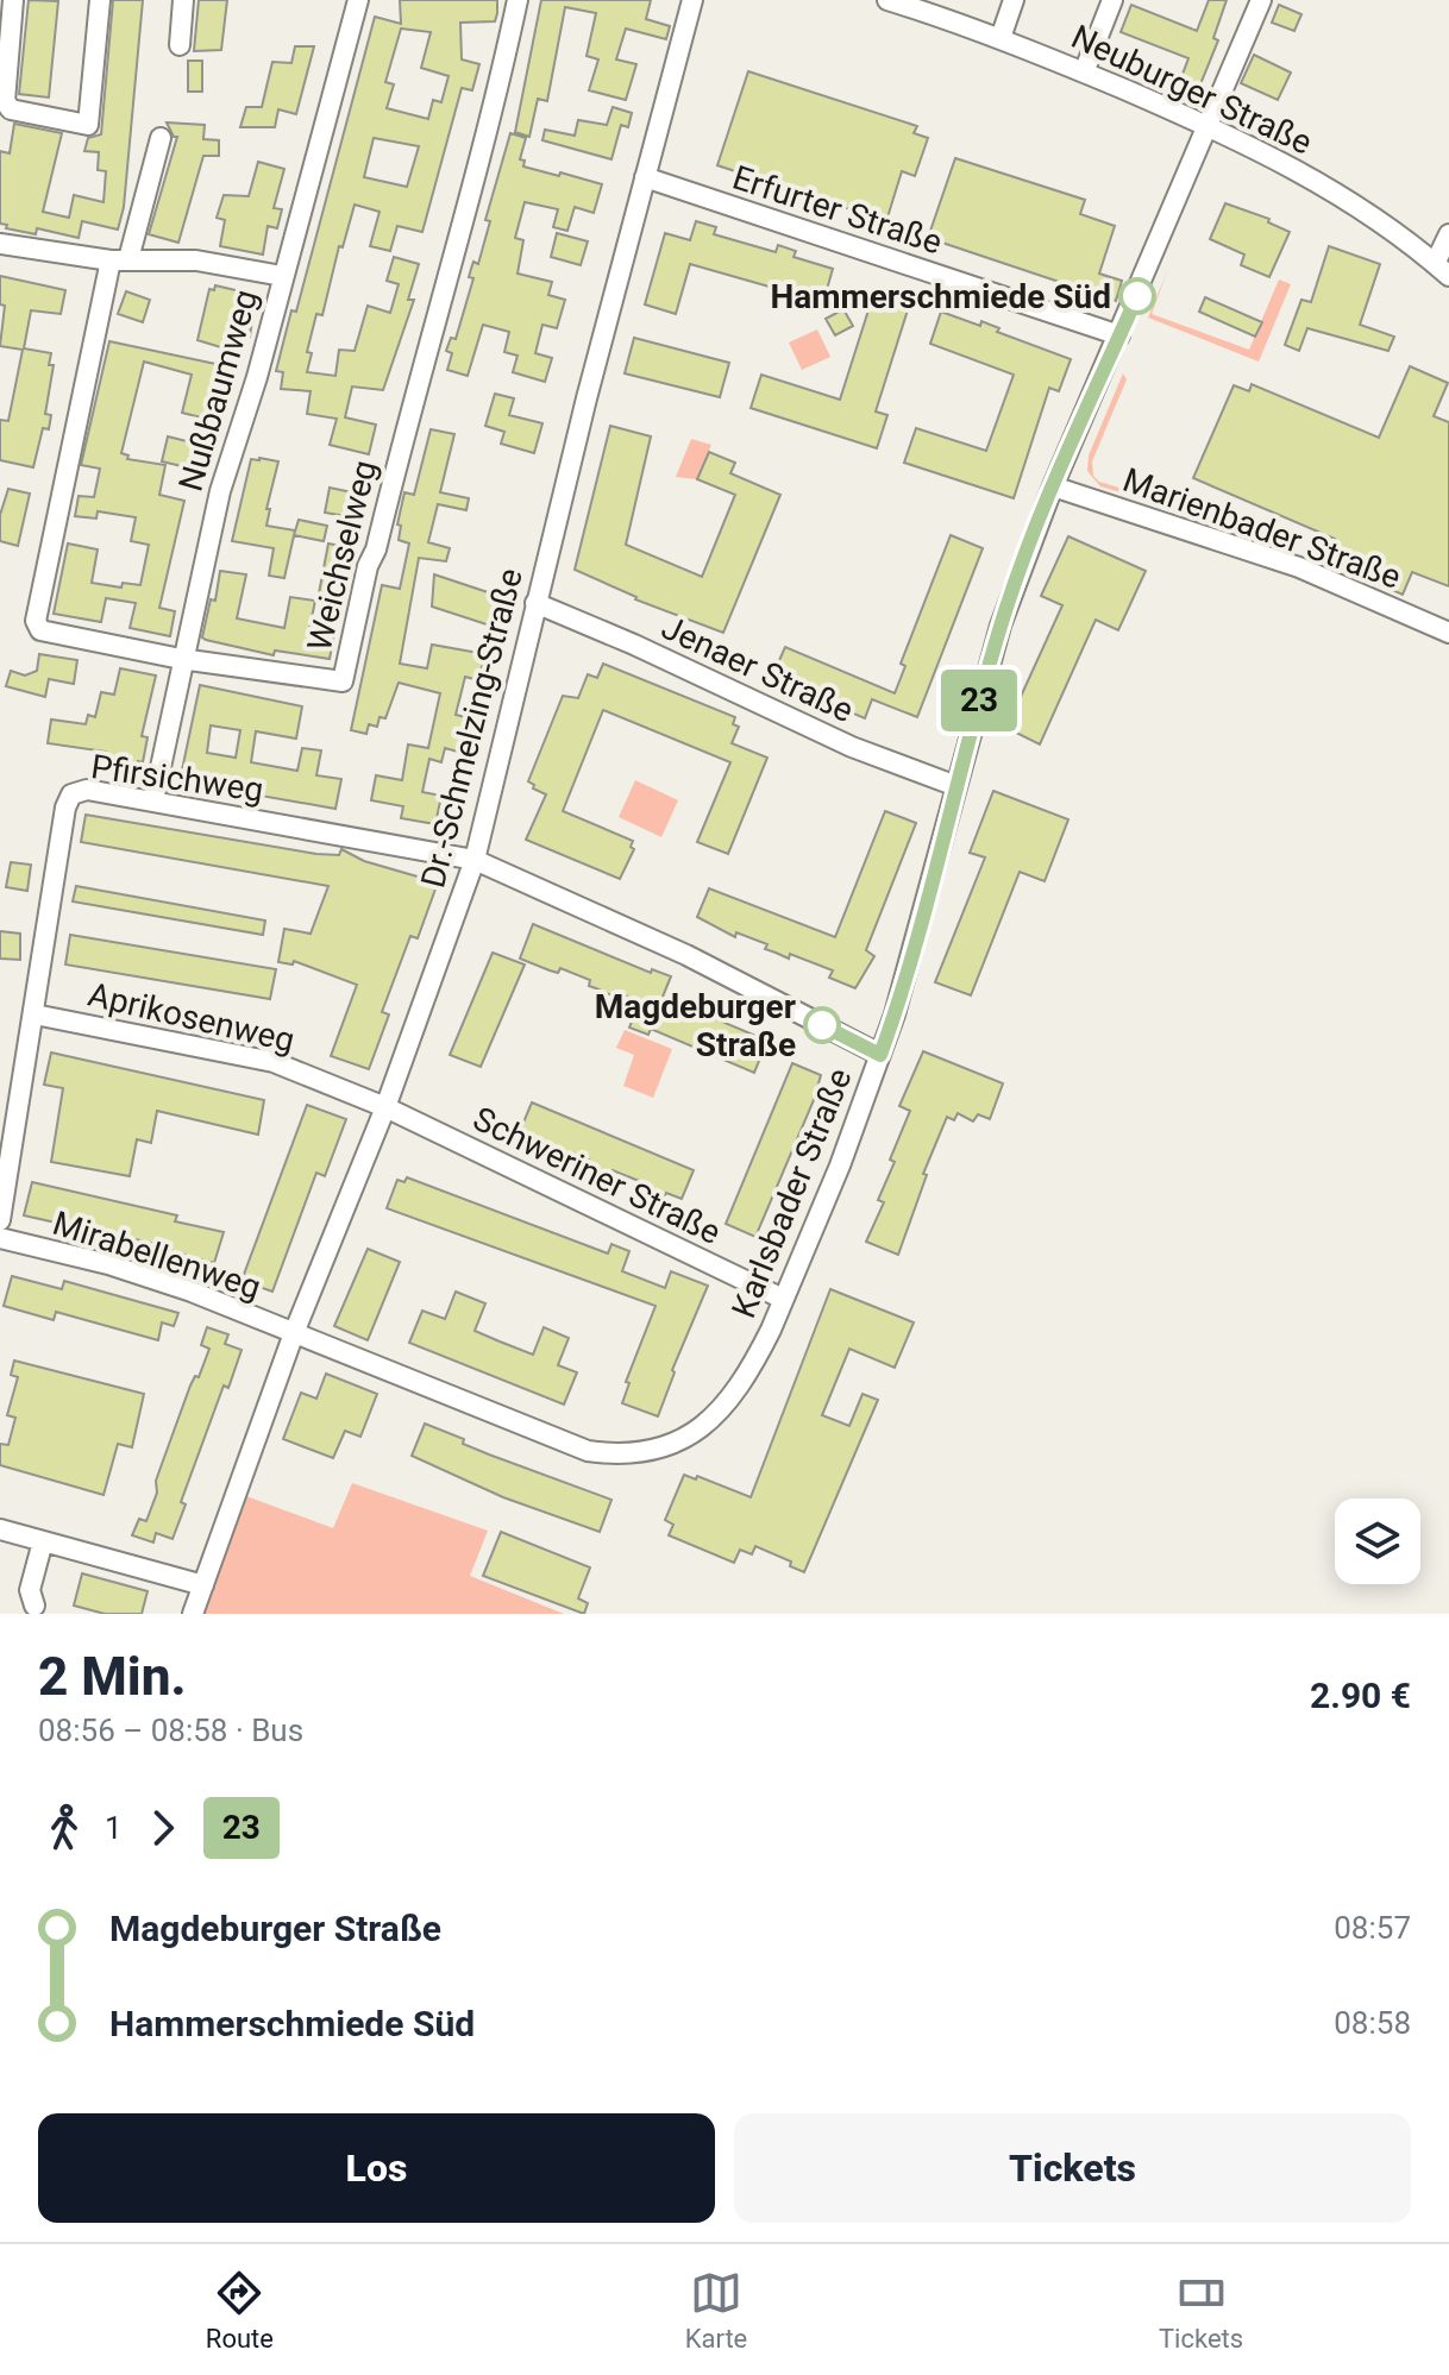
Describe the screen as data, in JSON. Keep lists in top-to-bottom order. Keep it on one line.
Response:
{"streets":{"street":["Neuburger Straße","Erfurter Straße","Nußbaumweg","Marienbader Straße","Weichselweg","Jenaer Straße","Dr.-Schmelzing-Straße","Pfirsichweg","Aprikosenweg","Schweriner Straße","Karlsbader Straße","Mirabellenweg"]},"crossings":[["Neuburger Straße","Karlsbader Straße"],["Erfurter Straße","Dr.-Schmelzing-Straße"],["Erfurter Straße","Karlsbader Straße"],["Nußbaumweg","Weichselweg"],["Nußbaumweg","Pfirsichweg"],["Marienbader Straße","Karlsbader Straße"],["Jenaer Straße","Dr.-Schmelzing-Straße"],["Jenaer Straße","Karlsbader Straße"],["Dr.-Schmelzing-Straße","Pfirsichweg"],["Dr.-Schmelzing-Straße","Aprikosenweg"],["Dr.-Schmelzing-Straße","Schweriner Straße"],["Dr.-Schmelzing-Straße","Karlsbader Straße"],["Dr.-Schmelzing-Straße","Mirabellenweg"],["Pfirsichweg","Aprikosenweg"],["Aprikosenweg","Schweriner Straße"],["Schweriner Straße","Karlsbader Straße"],["Karlsbader Straße","Mirabellenweg"]],"places":["Hammerschmiede Süd","Magdeburger Straße"],"lines":["bus line 23"],"page":{"on_map":"23","heading":["2 Min.","08:56 – 08:58 · Bus","2.90 €"],"legs":["1","23"],"list":[{"name":"Magdeburger Straße","value":"08:57"},{"name":"Hammerschmiede Süd","value":"08:58"}],"buttons":["Los","Tickets"],"tabs":["Route","Karte","Tickets"]}}
